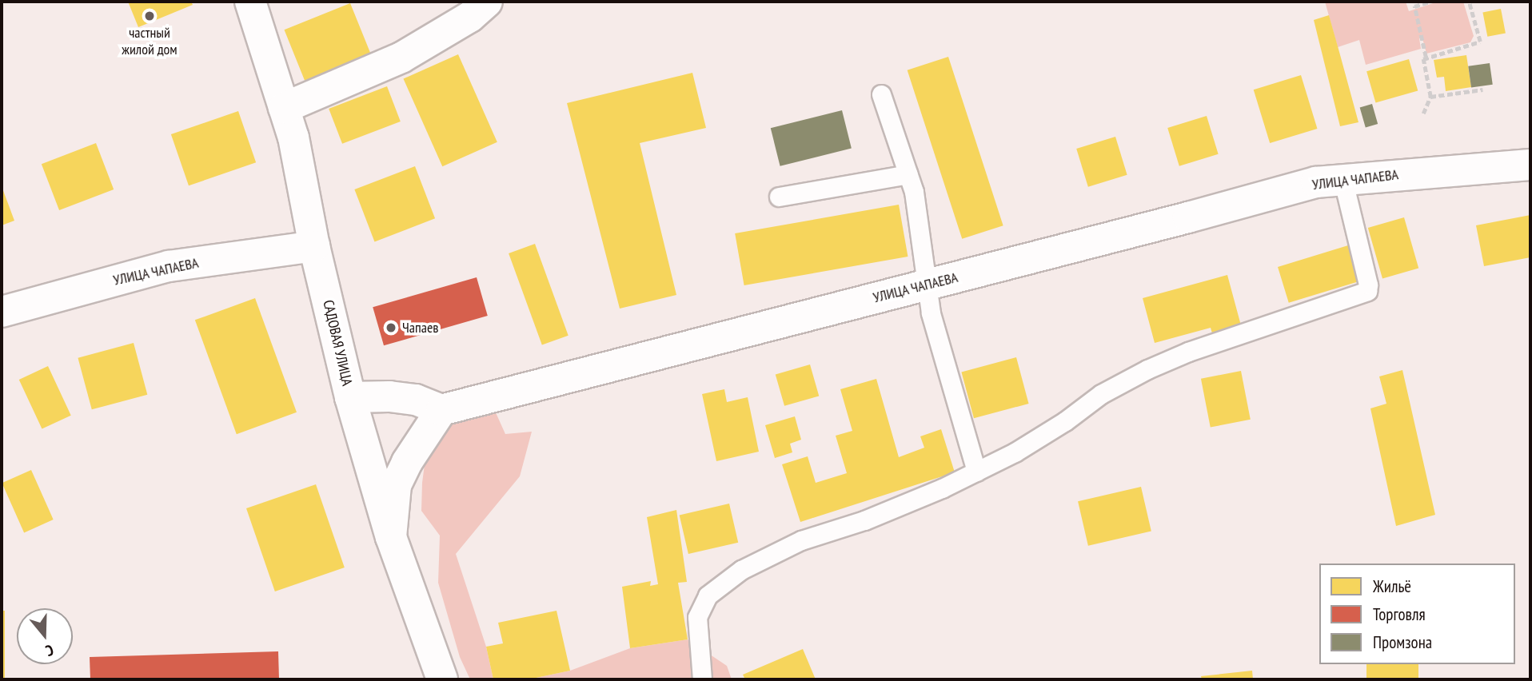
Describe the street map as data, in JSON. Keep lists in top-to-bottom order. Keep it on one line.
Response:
{"streets":{"street":["УЛИЦА ЧАПАЕВА","САДОВАЯ УЛИЦА"]},"crossings":[["УЛИЦА ЧАПАЕВА","САДОВАЯ УЛИЦА"]],"places":["частный жилой дом","Чапаев"],"legend":["Жильё","Торговля","Промзона"],"north":"bottom"}
